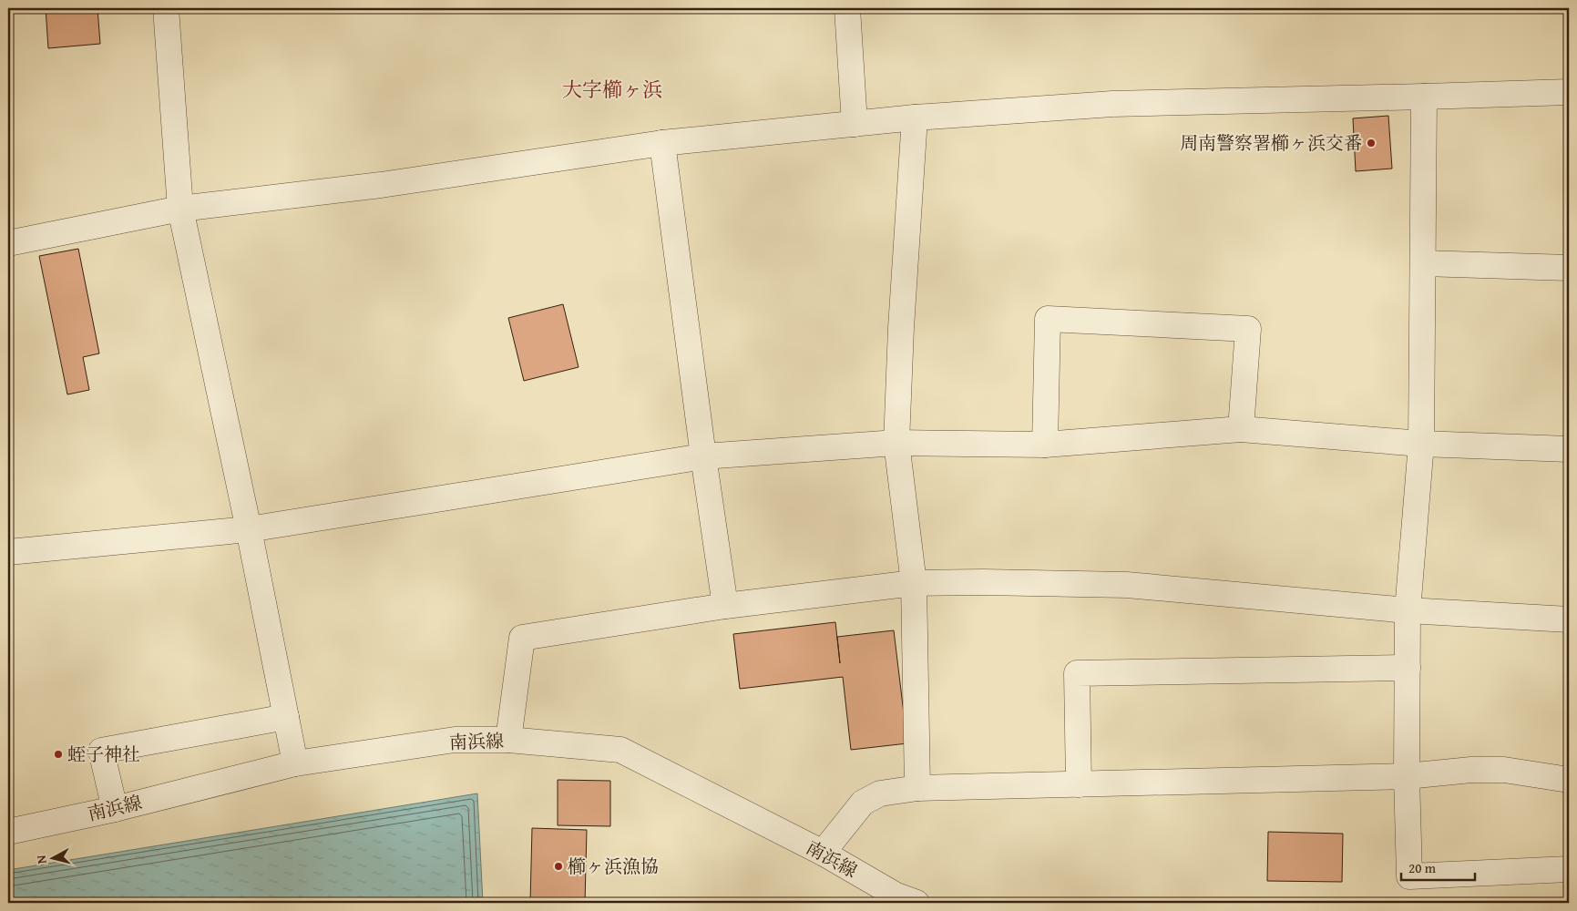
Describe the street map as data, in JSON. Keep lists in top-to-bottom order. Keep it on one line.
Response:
{"streets":{"street":["南浜線"]},"districts":["大字櫛ヶ浜"],"places":["周南警察署櫛ヶ浜交番","蛭子神社","櫛ヶ浜漁協"],"scale_bar":"20 m","north":"left"}
